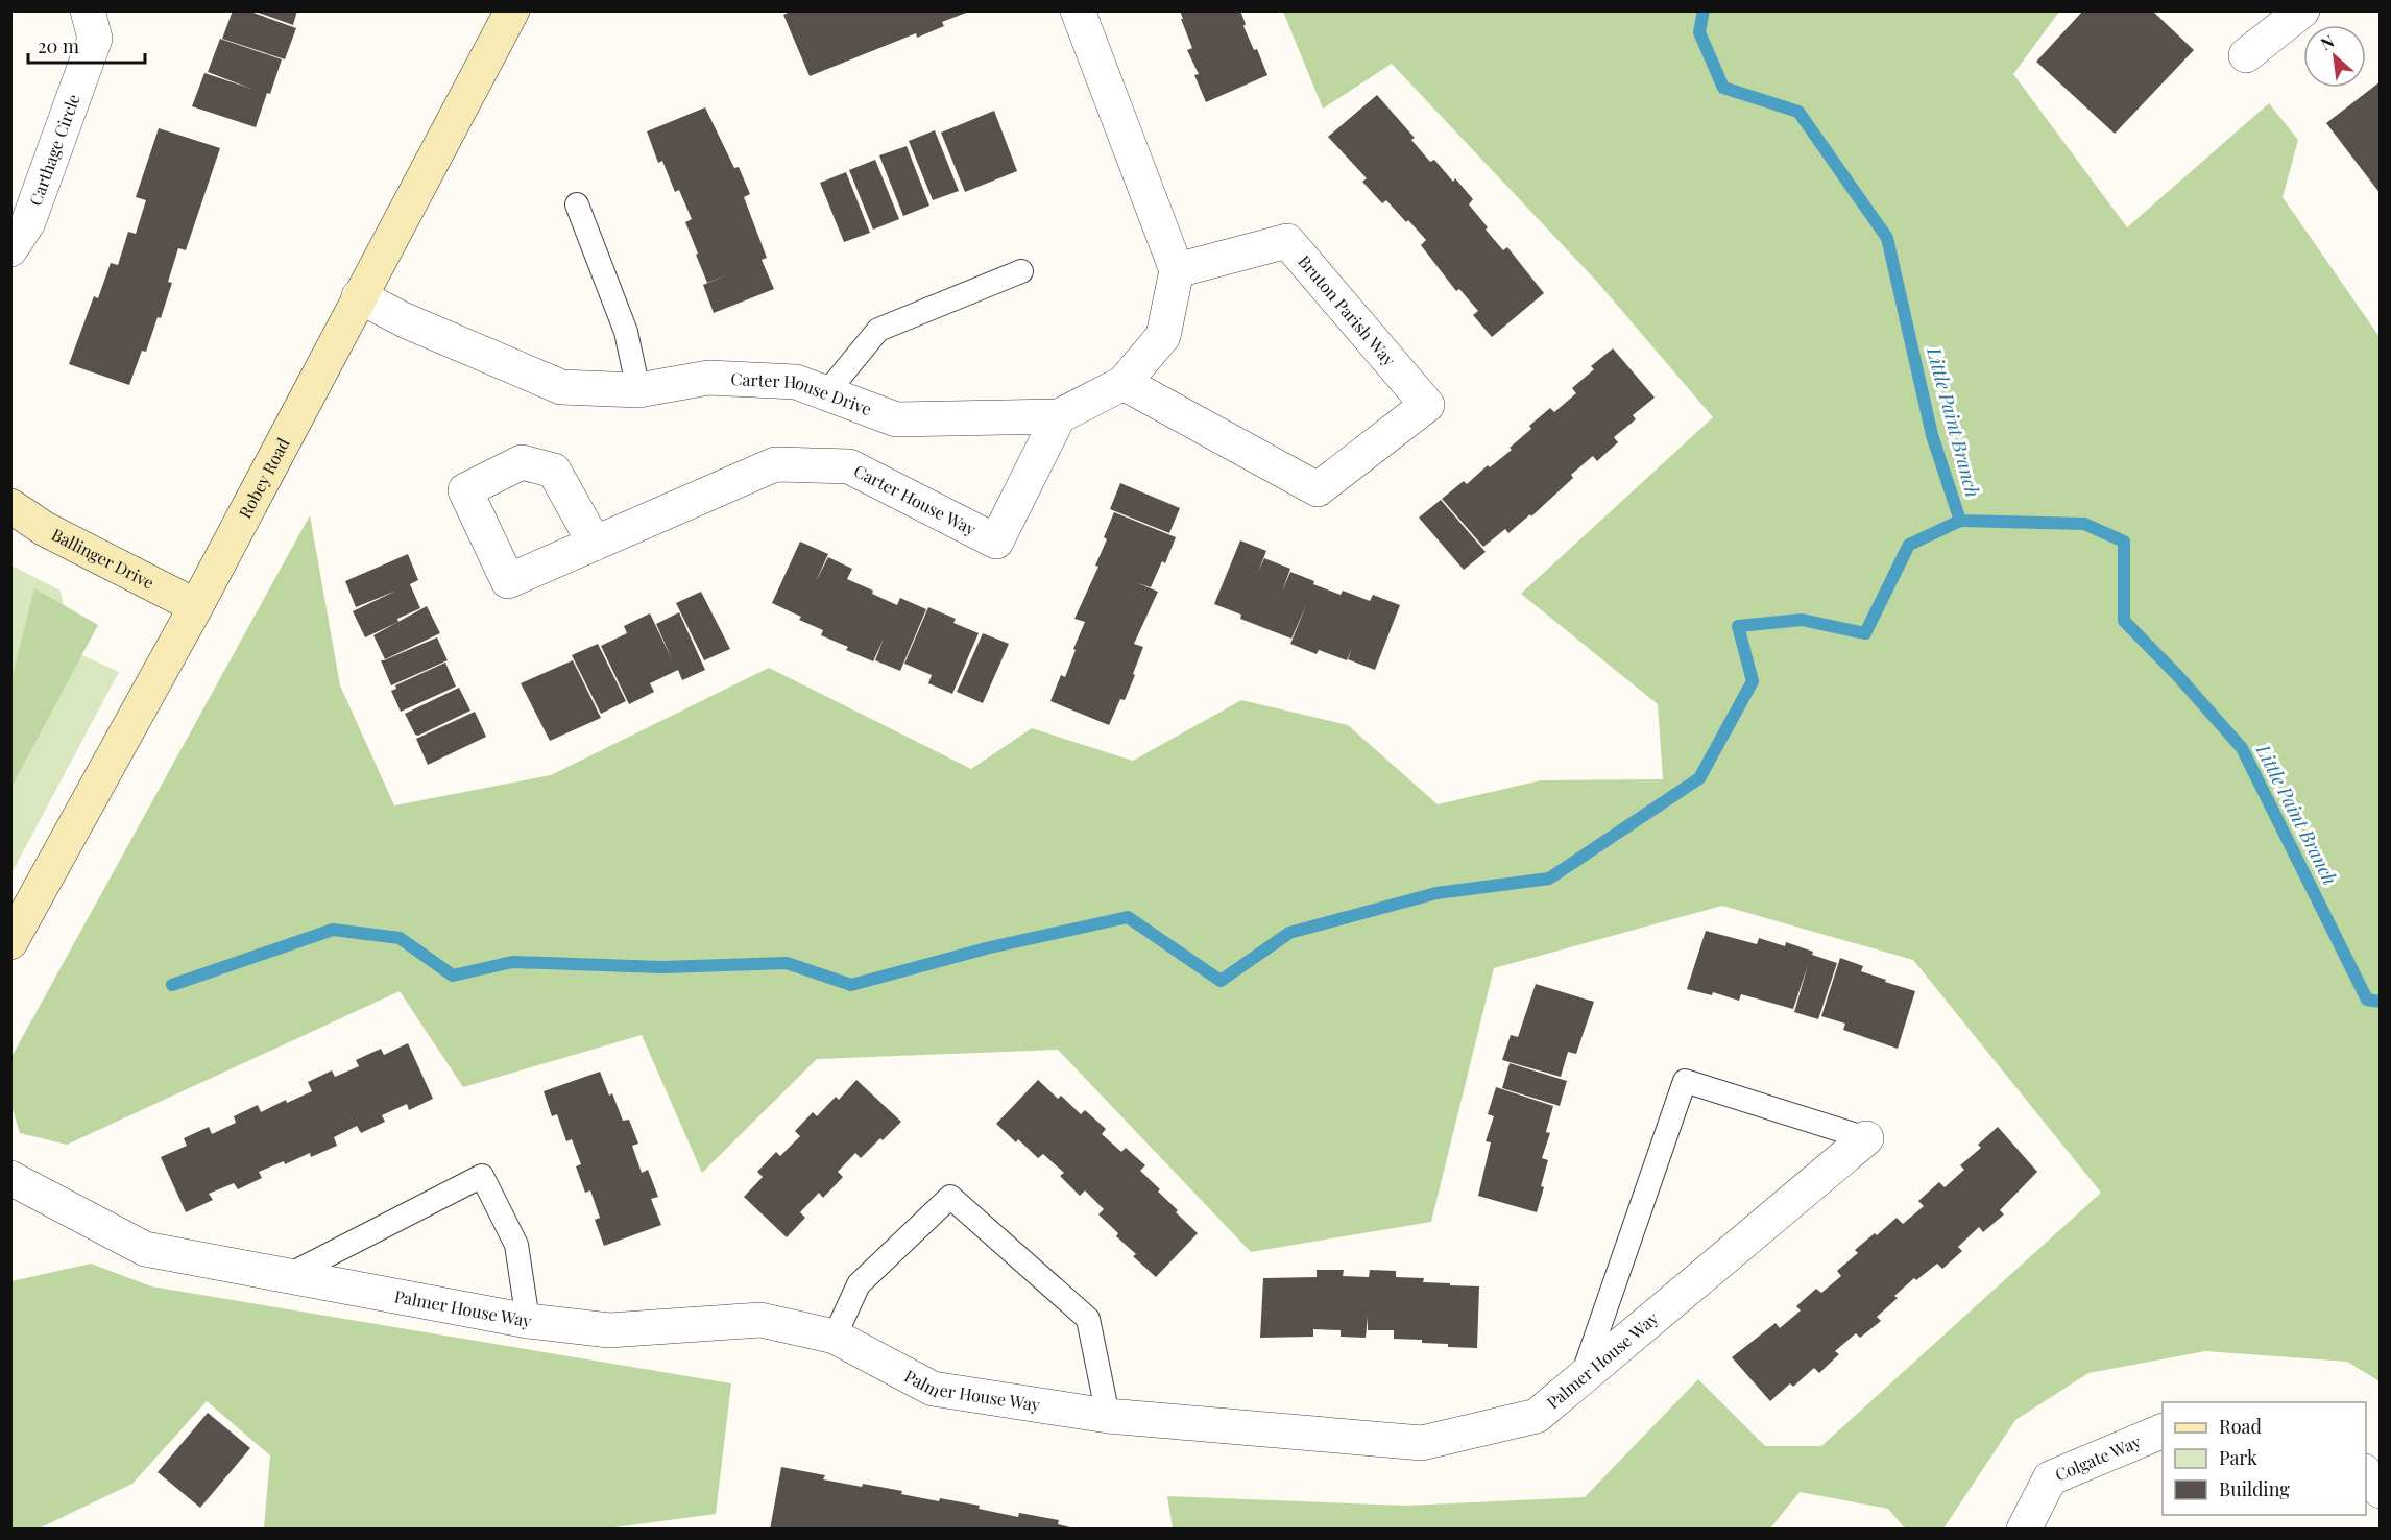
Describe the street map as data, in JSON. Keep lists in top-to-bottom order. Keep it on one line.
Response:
{"streets":{"street":["Carthage Circle","Bruton Parish Way","Carter House Drive","Robey Road","Carter House Way","Ballinger Drive","Palmer House Way","Colgate Way"]},"crossings":[["Bruton Parish Way","Carter House Drive"],["Carter House Drive","Robey Road"],["Carter House Drive","Carter House Way"],["Robey Road","Ballinger Drive"]],"water":["Little Paint Branch"],"legend":["Road","Park","Building"],"scale_bar":"20 m","north":"top left"}
